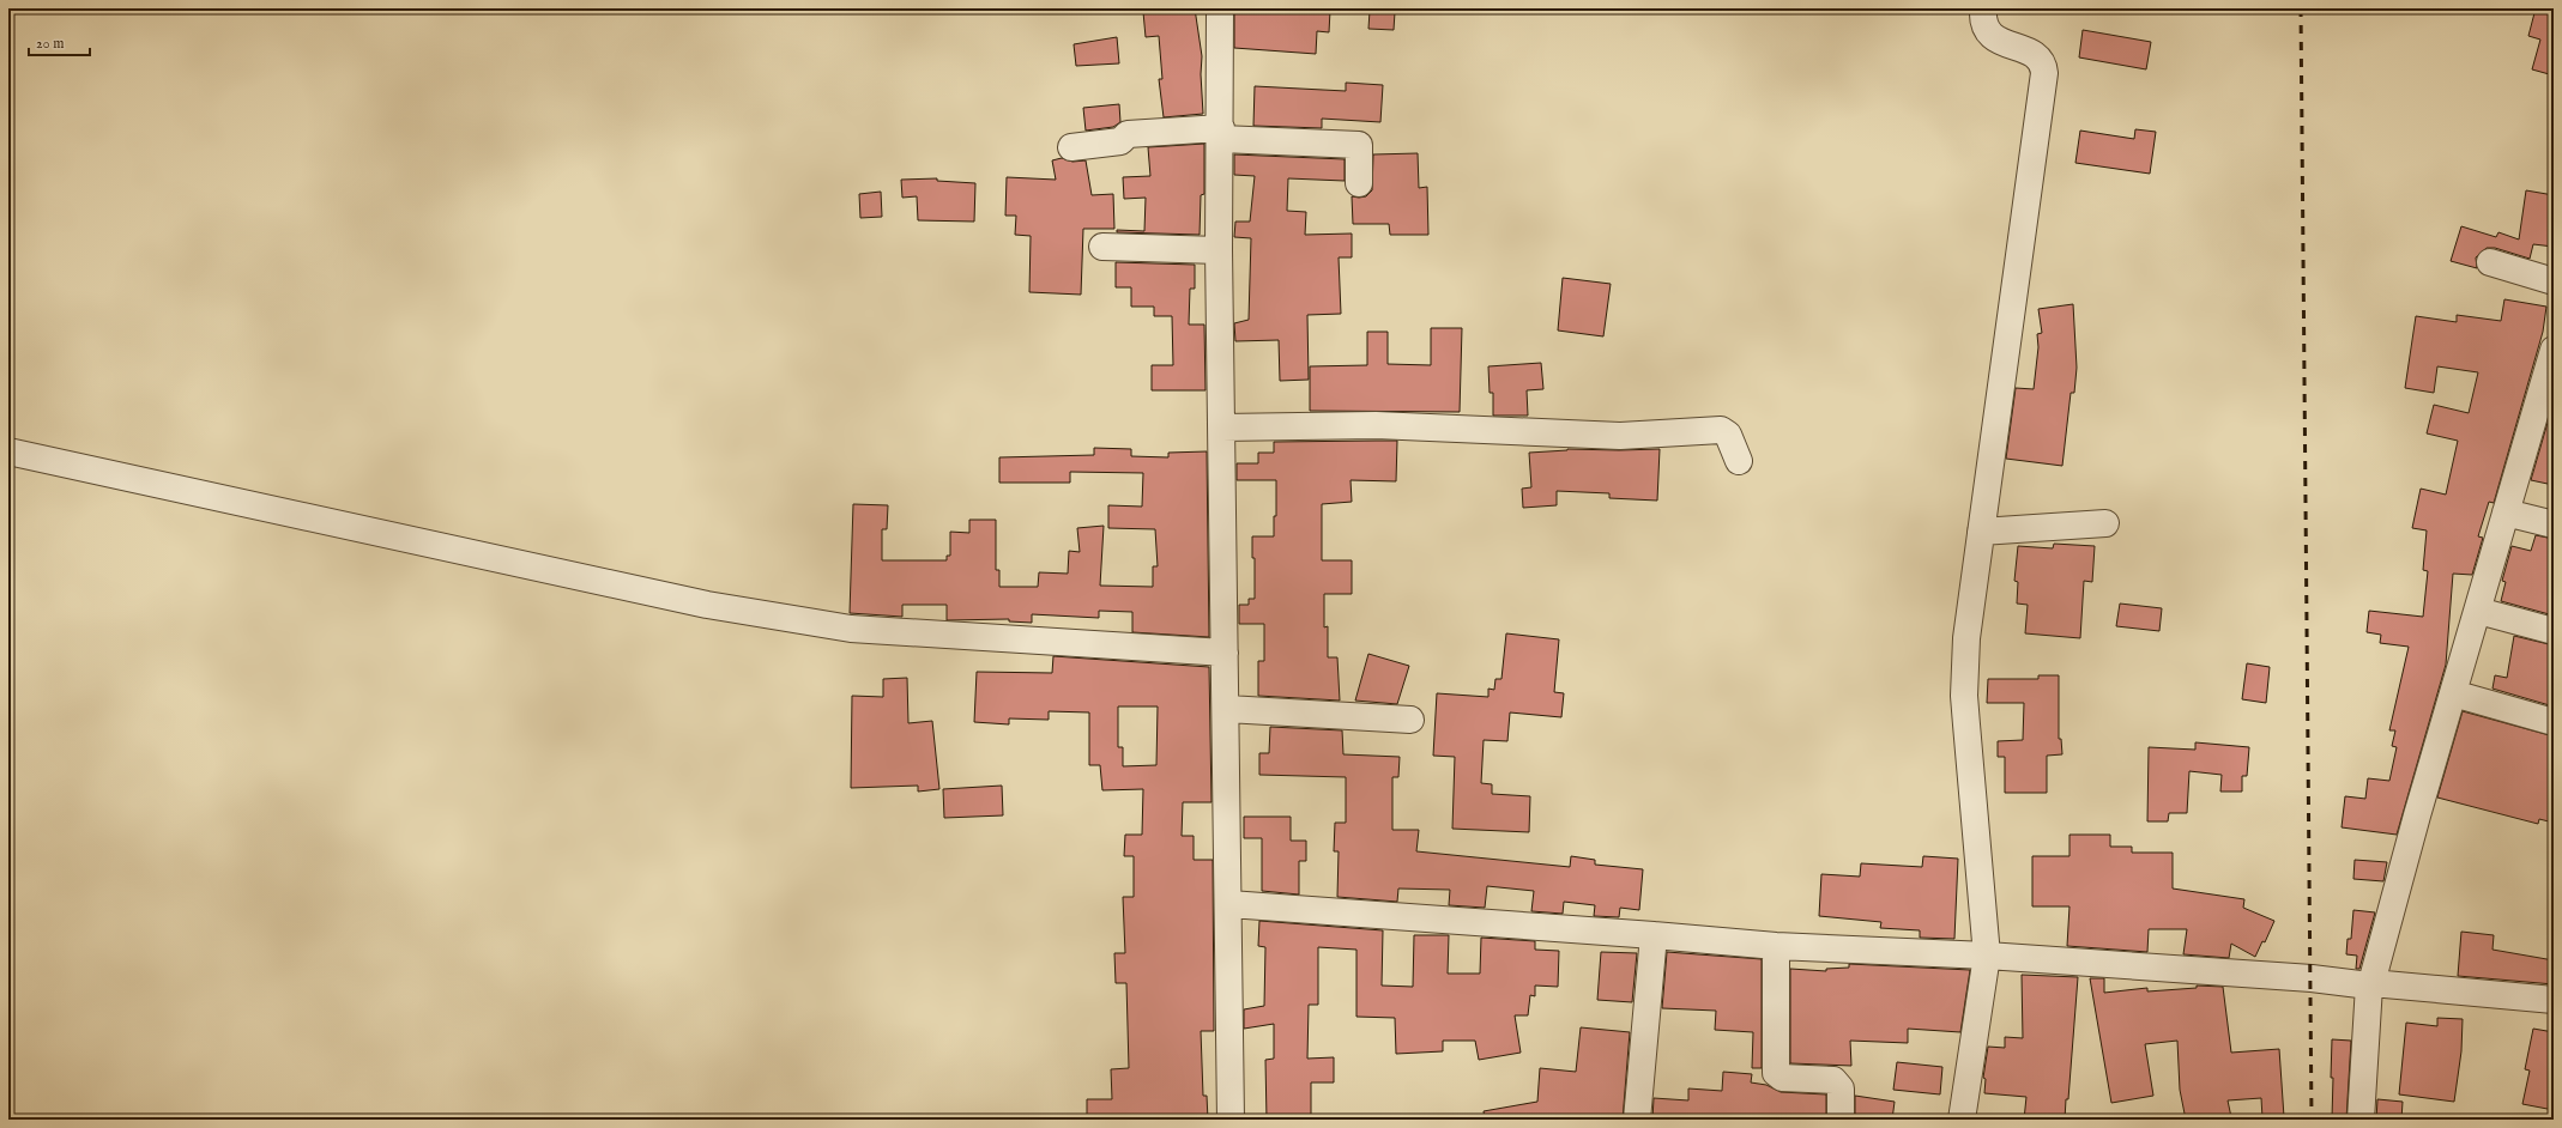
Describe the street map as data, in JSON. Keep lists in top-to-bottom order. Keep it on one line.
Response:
{"scale_bar":"20 m"}
